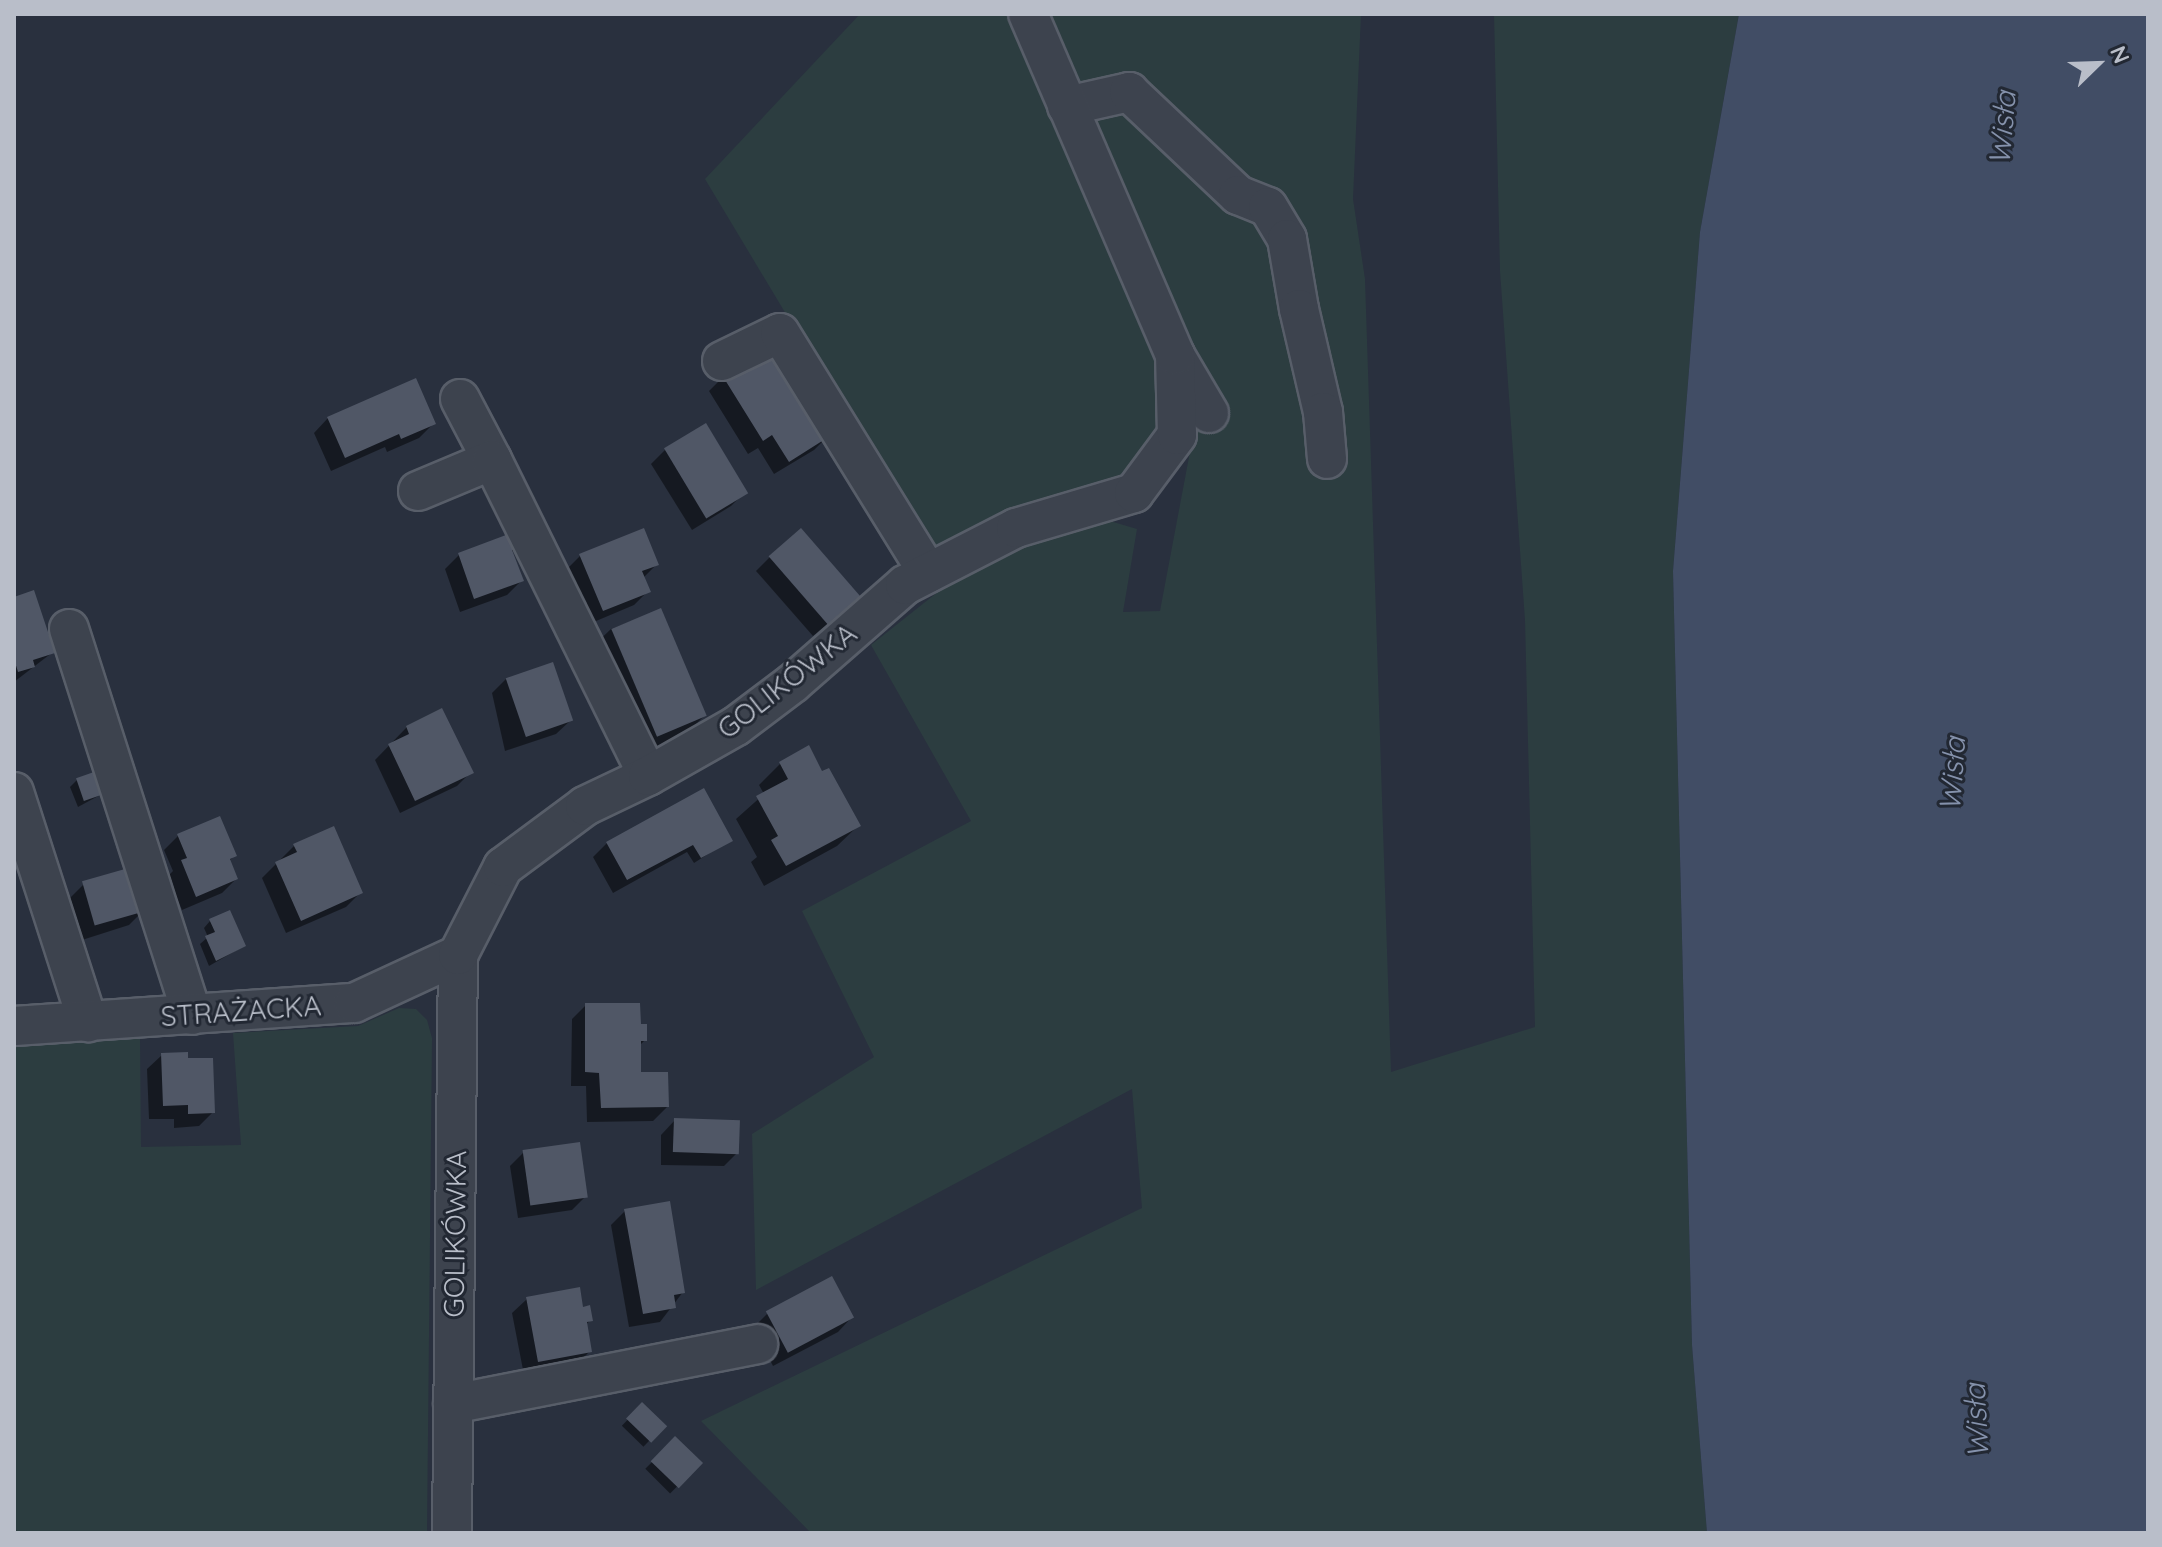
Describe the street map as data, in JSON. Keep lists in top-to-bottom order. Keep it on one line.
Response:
{"streets":{"street":["GOLIKÓWKA","STRAŻACKA"]},"crossings":[["GOLIKÓWKA","STRAŻACKA"]],"water":["Wisła"],"north":"top right"}
